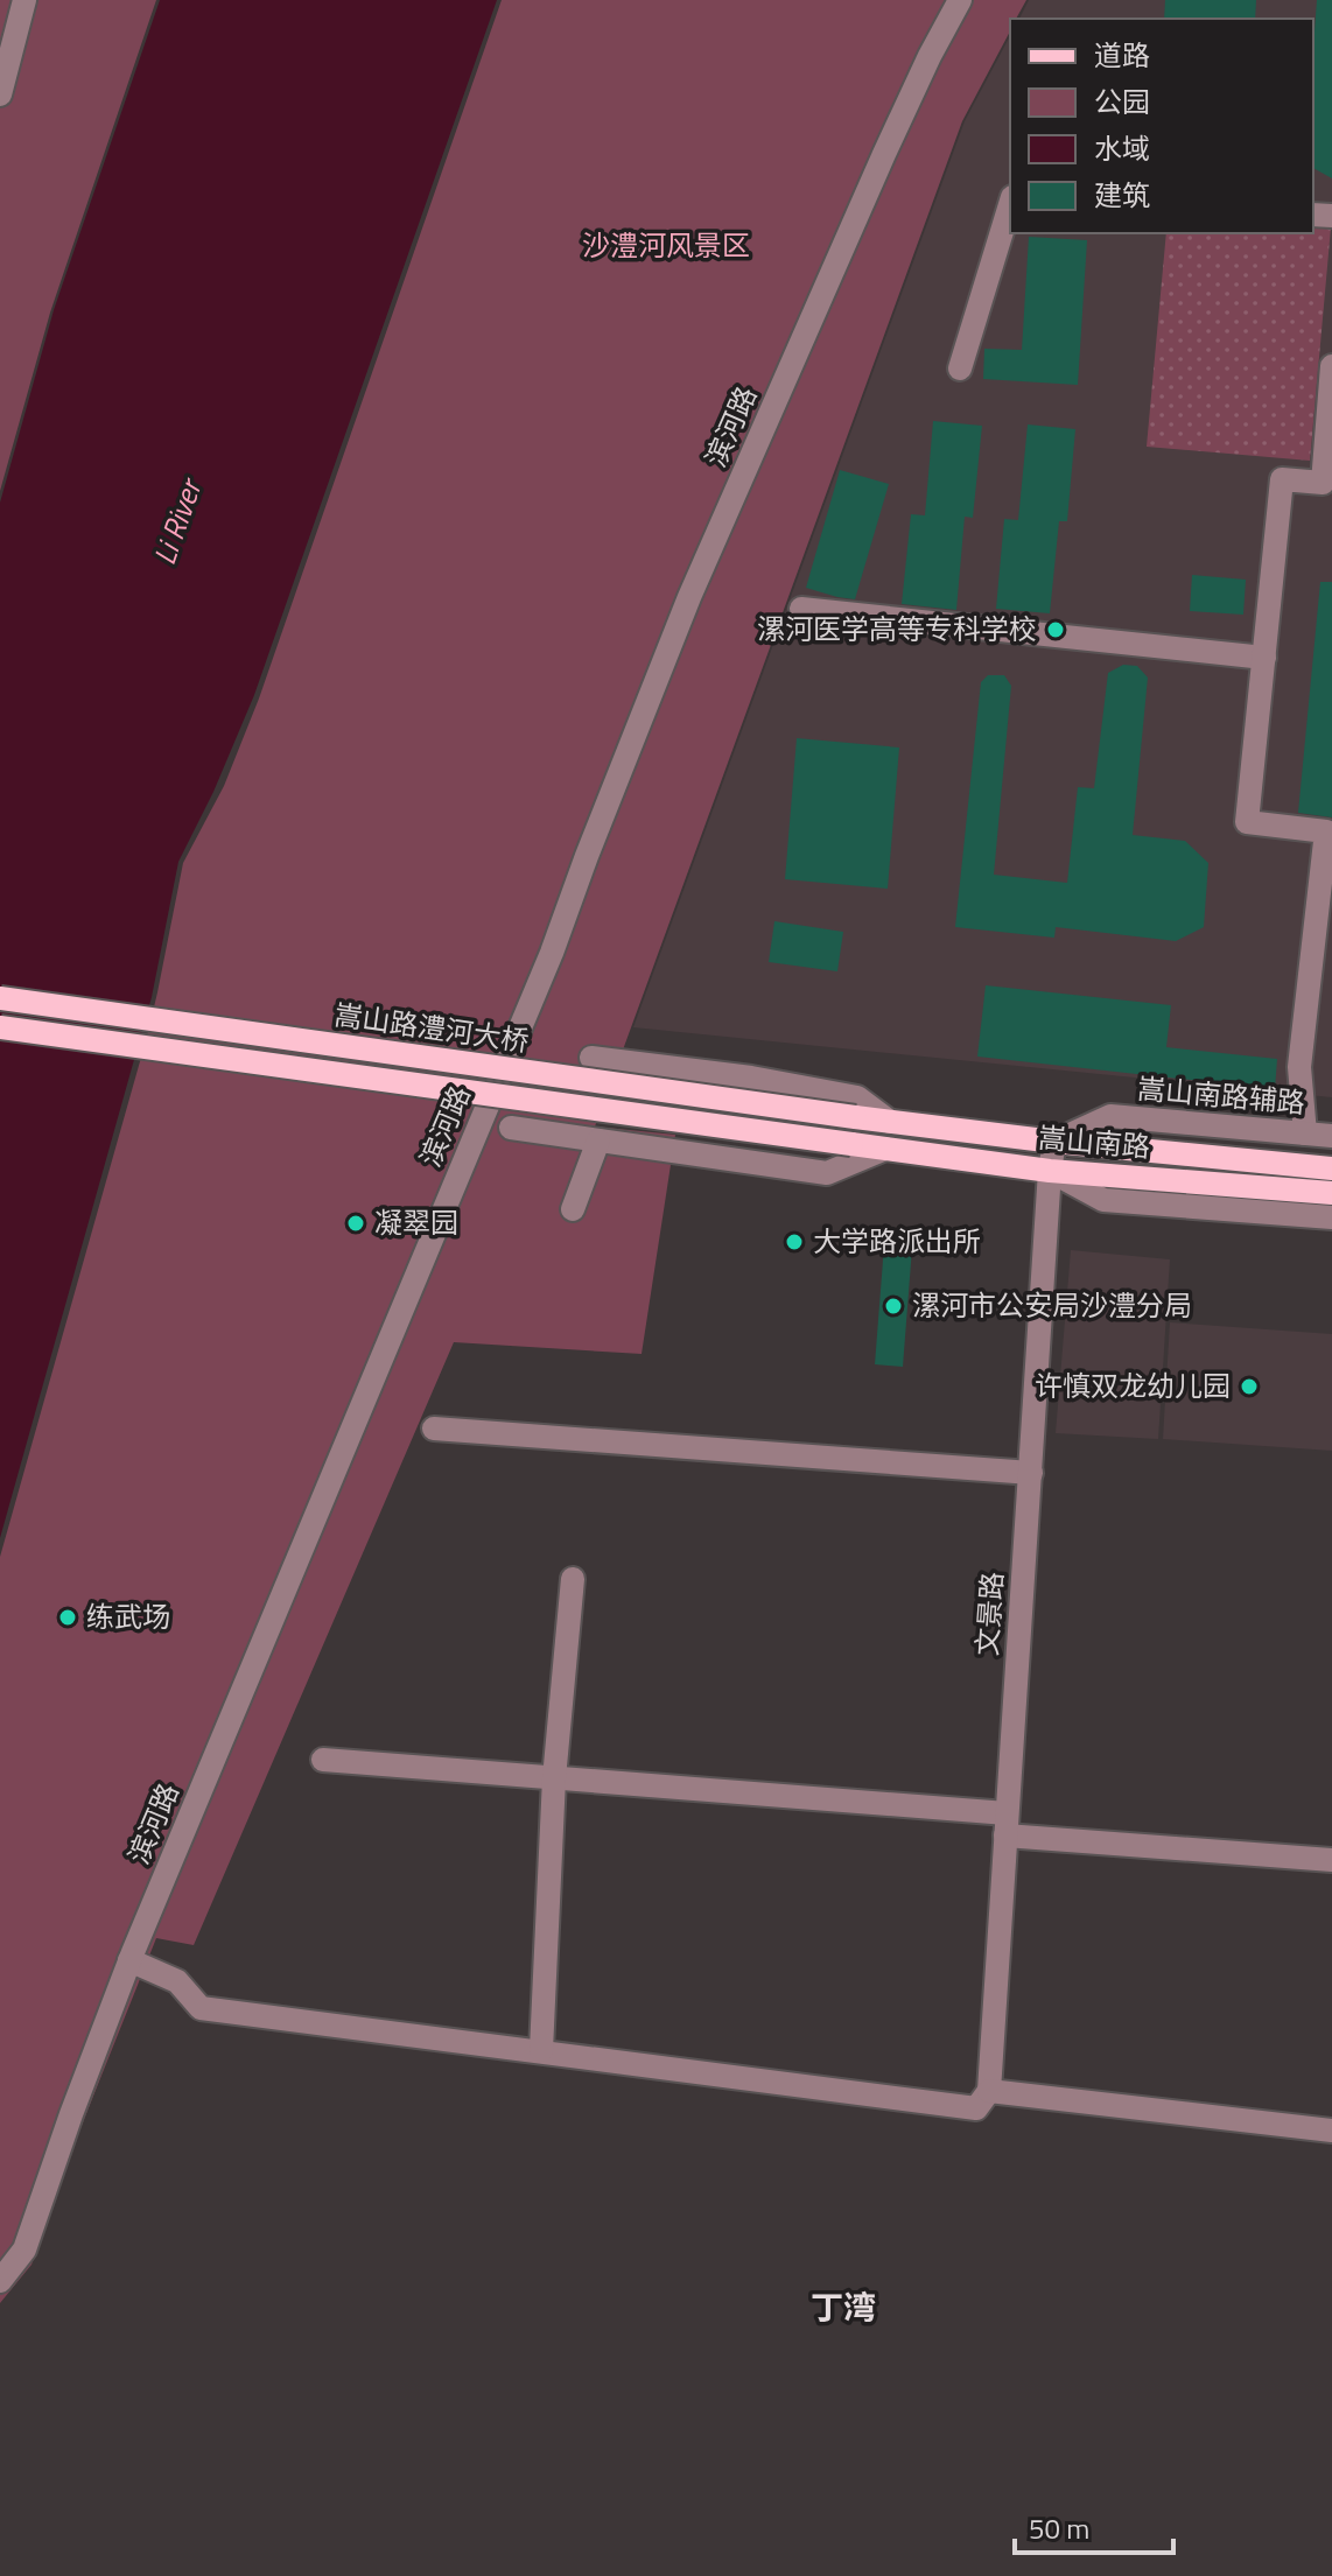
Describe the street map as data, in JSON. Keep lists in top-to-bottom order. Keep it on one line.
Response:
{"streets":{"main road":["嵩山路澧河大桥","嵩山南路"],"street":["滨河路","嵩山南路辅路","文景路"]},"crossings":[["嵩山路澧河大桥","嵩山南路"],["嵩山南路辅路","嵩山南路"],["嵩山南路辅路","文景路"],["嵩山南路","文景路"]],"districts":["丁湾"],"water":["Li River"],"parks":["沙澧河风景区"],"places":["漯河医学高等专科学校","凝翠园","大学路派出所","漯河市公安局沙澧分局","许慎双龙幼儿园","练武场"],"legend":["道路","公园","水域","建筑"],"scale_bar":"50 m"}
